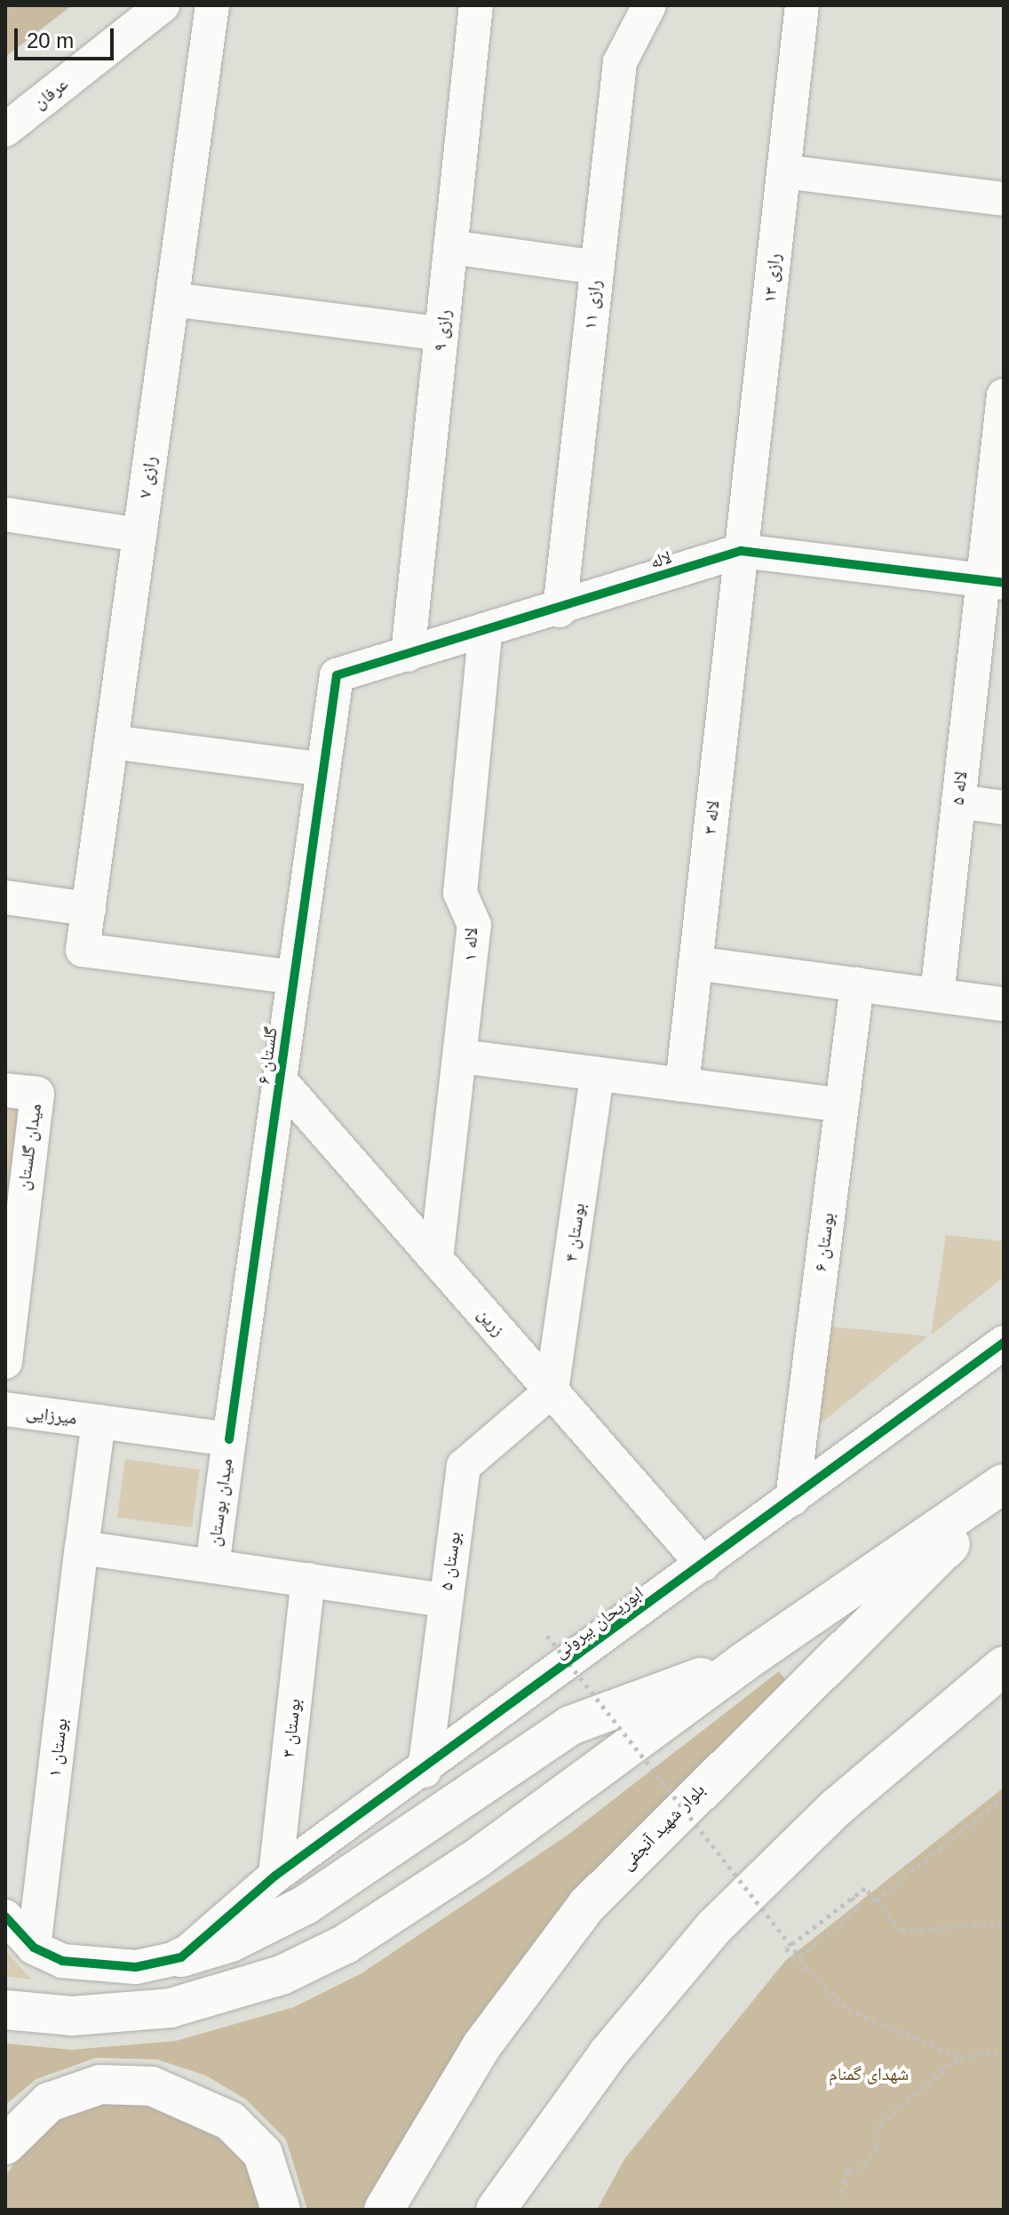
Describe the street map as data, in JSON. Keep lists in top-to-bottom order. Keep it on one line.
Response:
{"streets":{"main road":["بلوار شهید آنجفی"],"street":["عرفان","رازی ۱۳","رازی ۱۱","رازی ۹","رازی ۷","لاله","لاله ۵","لاله ۳","لاله ۱","گلستان ۶","میدان گلستان","بوستان ۴","بوستان ۶","زرین","میرزایی","میدان بوستان","بوستان ۵","ابوریحان بیرونی","بوستان ۳","بوستان ۱"]},"crossings":[["رازی ۱۳","لاله"],["رازی ۱۳","لاله ۳"],["رازی ۱۱","لاله"],["رازی ۹","لاله"],["رازی ۷","گلستان ۶"],["لاله","لاله ۵"],["لاله","لاله ۳"],["لاله","لاله ۱"],["لاله","گلستان ۶"],["لاله ۱","زرین"],["گلستان ۶","زرین"],["گلستان ۶","میدان بوستان"],["بوستان ۴","زرین"],["بوستان ۴","بوستان ۵"],["بوستان ۶","ابوریحان بیرونی"],["زرین","بوستان ۵"],["زرین","ابوریحان بیرونی"],["میرزایی","میدان بوستان"],["میدان بوستان","بوستان ۱"],["بوستان ۵","ابوریحان بیرونی"],["ابوریحان بیرونی","بوستان ۳"]],"parks":["شهدای گمنام"],"scale_bar":"20 m"}
